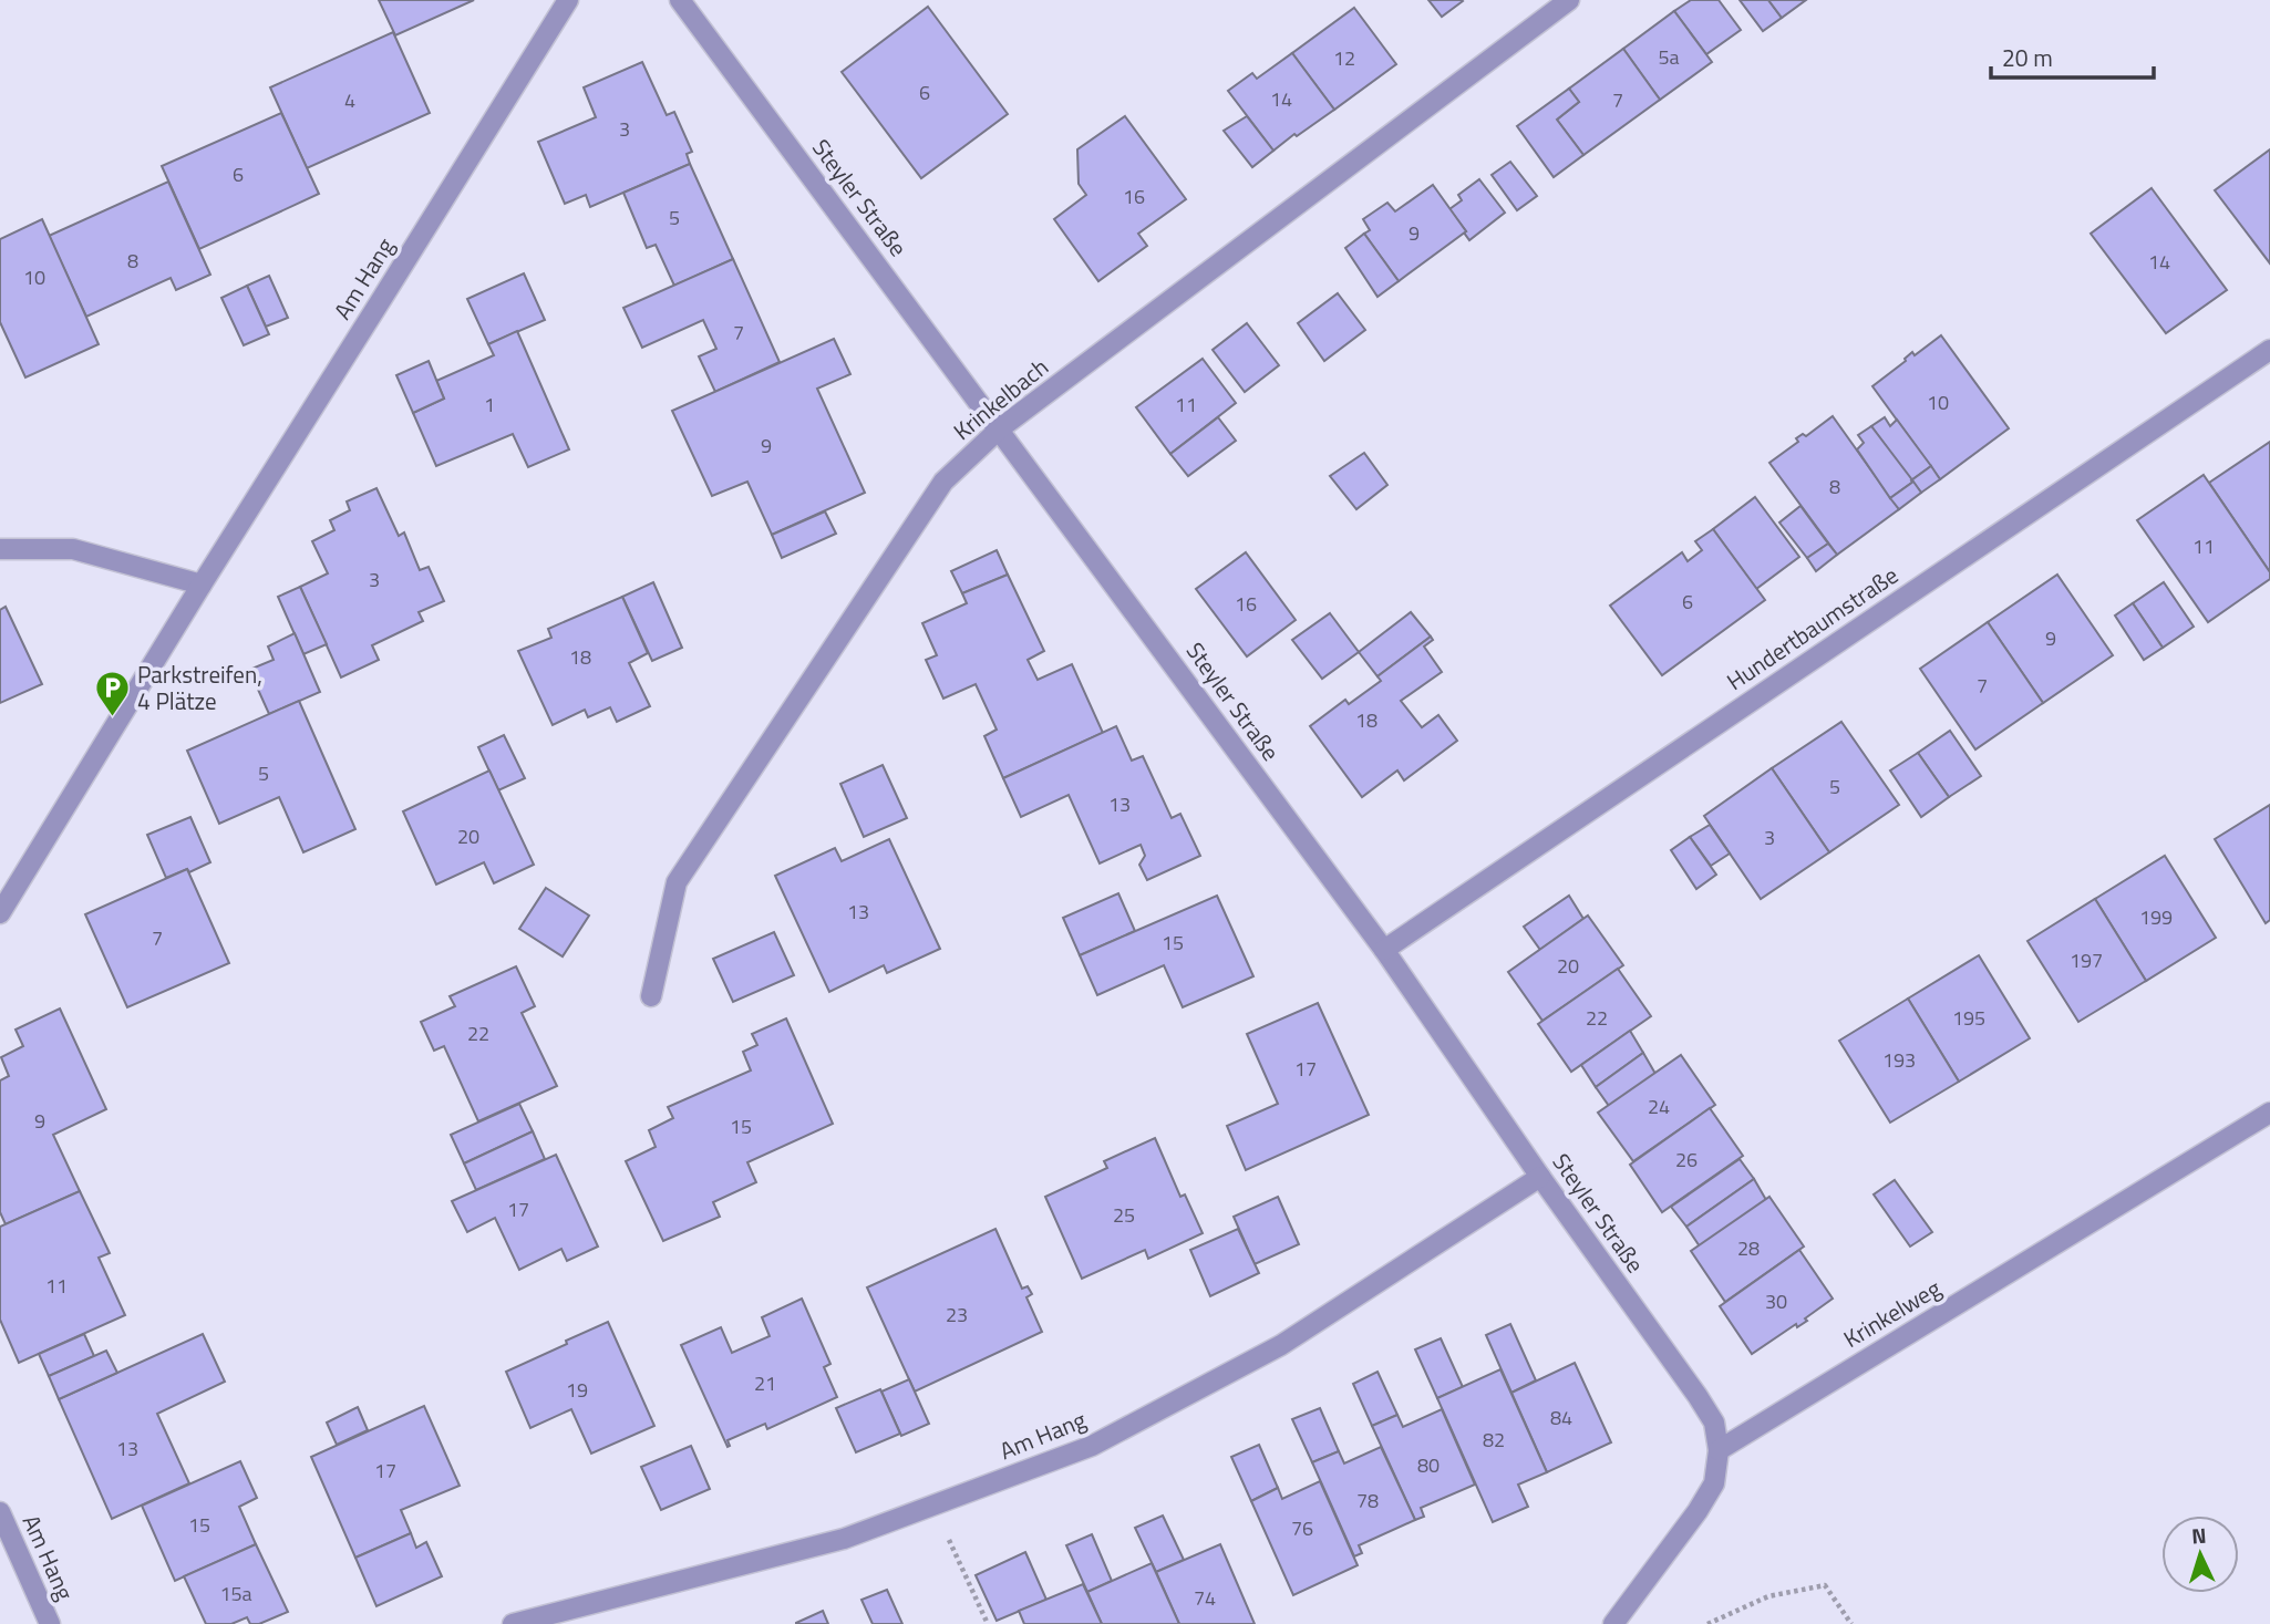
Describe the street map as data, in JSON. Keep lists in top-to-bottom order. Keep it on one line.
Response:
{"streets":{"street":["Steyler Straße","Am Hang","Krinkelbach","Hundertbaumstraße","Krinkelweg"]},"crossings":[["Steyler Straße","Am Hang"],["Steyler Straße","Krinkelbach"],["Steyler Straße","Hundertbaumstraße"],["Steyler Straße","Krinkelweg"]],"places":{"parking":["Parkstreifen, 4 Plätze"]},"house_numbers":["5a","12","6","14","4","7","3","6","16","5","9","8","14","10","7","10","1","11","9","8","11","3","6","16","9","18","7","18","5","5","13","20","3","13","199","7","15","197","20","22","195","22","193","17","24","9","15","26","17","25","28","11","30","23","21","19","84","82","13","80","17","78","15","76","15a","74"],"scale_bar":"20 m","north":"top"}
